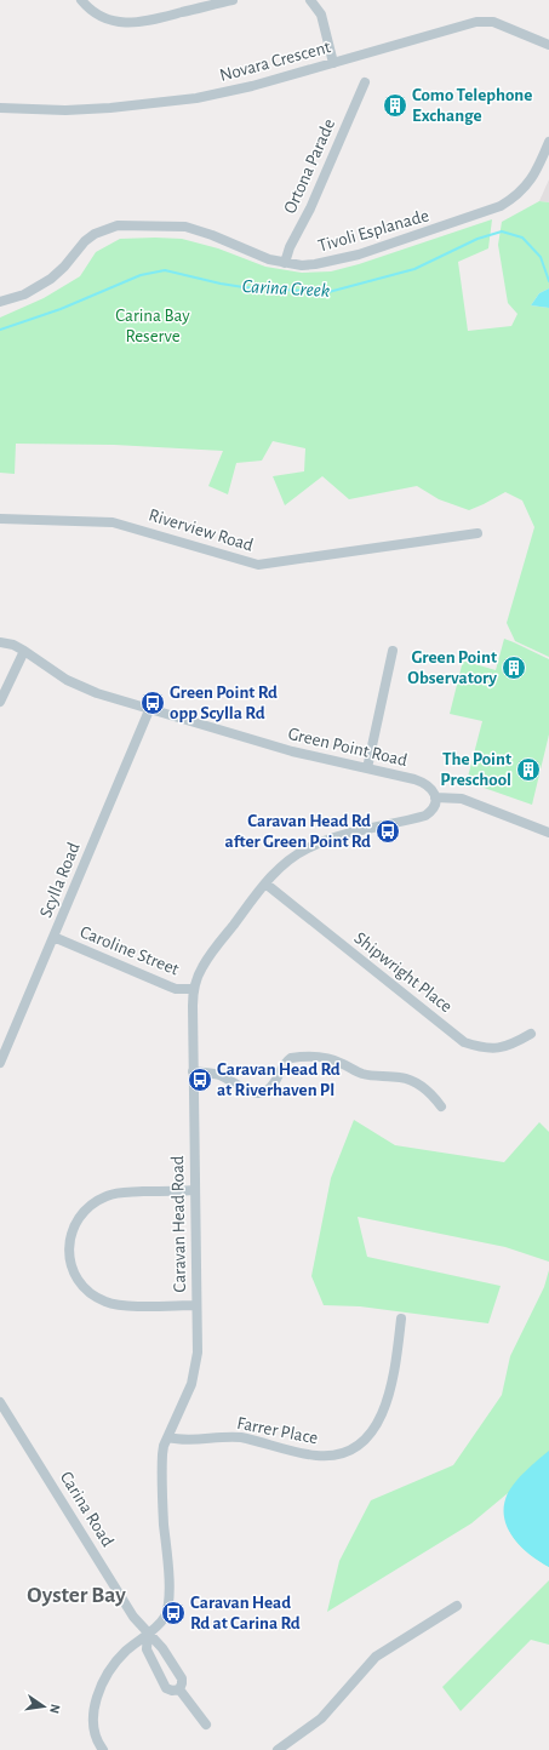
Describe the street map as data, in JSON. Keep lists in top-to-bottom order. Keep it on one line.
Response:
{"streets":{"street":["Novara Crescent","Ortona Parade","Tivoli Esplanade","Riverview Road","Green Point Road","Scylla Road","Caroline Street","Shipwright Place","Caravan Head Road","Farrer Place","Carina Road"]},"crossings":[["Ortona Parade","Tivoli Esplanade"],["Green Point Road","Scylla Road"],["Green Point Road","Caravan Head Road"],["Scylla Road","Caroline Street"],["Caroline Street","Caravan Head Road"],["Shipwright Place","Caravan Head Road"],["Caravan Head Road","Farrer Place"],["Caravan Head Road","Carina Road"]],"districts":["Oyster Bay"],"water":["Carina Creek"],"parks":["Carina Bay Reserve"],"places":{"building":["Como Telephone Exchange","Green Point Observatory","The Point Preschool"],"bus stop":["Green Point Rd opp Scylla Rd","Caravan Head Rd after Green Point Rd","Caravan Head Rd at Riverhaven Pl","Caravan Head Rd at Carina Rd"]},"north":"right"}
